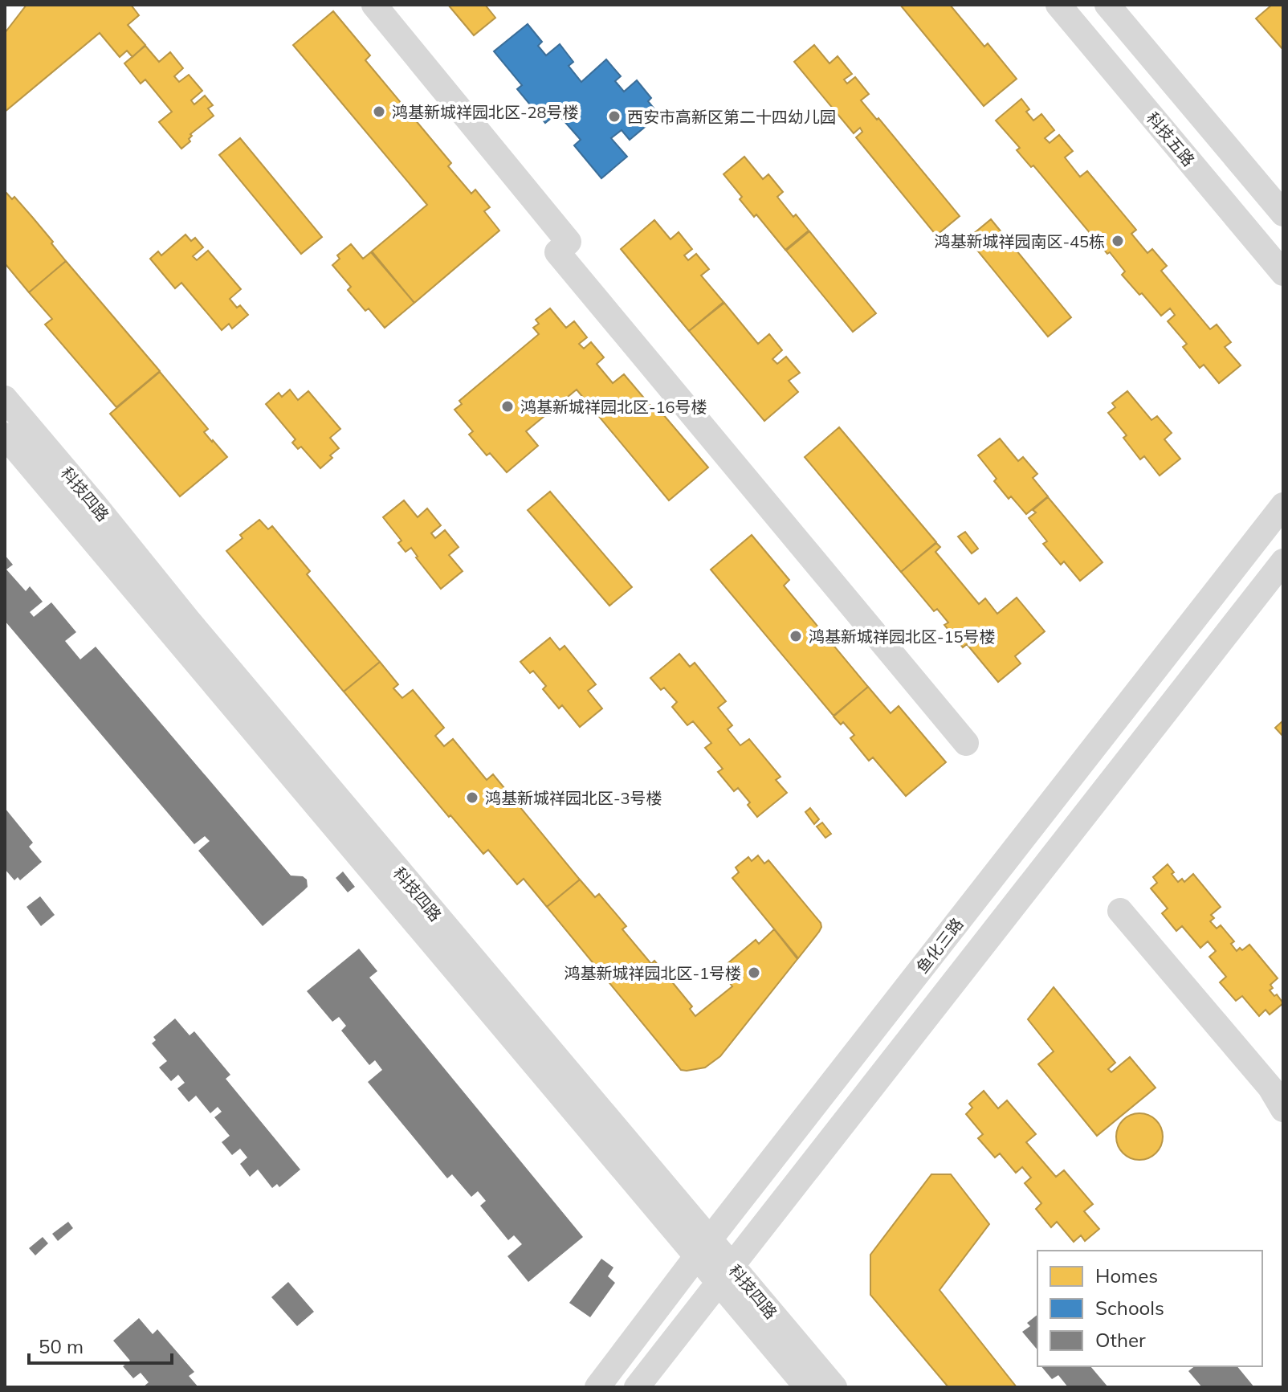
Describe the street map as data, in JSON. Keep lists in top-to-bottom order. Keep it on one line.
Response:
{"streets":{"street":["科技五路","科技四路","鱼化三路"]},"crossings":[["科技四路","鱼化三路"]],"places":["鸿基新城祥园北区-28号楼","西安市高新区第二十四幼儿园","鸿基新城祥园南区-45栋","鸿基新城祥园北区-16号楼","鸿基新城祥园北区-15号楼","鸿基新城祥园北区-3号楼","鸿基新城祥园北区-1号楼"],"legend":["Homes","Schools","Other"],"scale_bar":"50 m"}
